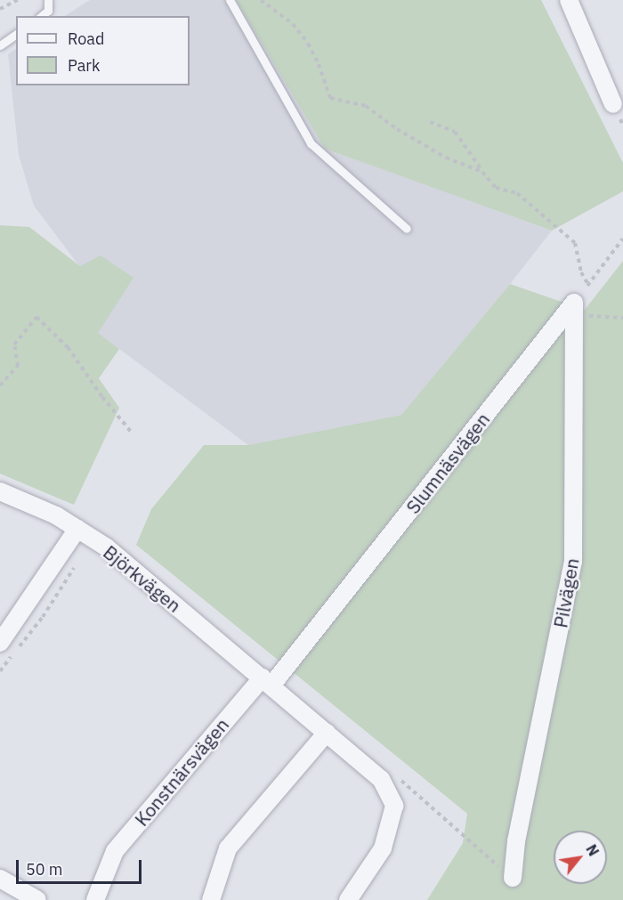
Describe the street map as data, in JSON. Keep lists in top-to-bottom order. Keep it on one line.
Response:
{"streets":{"street":["Slumnäsvägen","Björkvägen","Pilvägen","Konstnärsvägen"]},"crossings":[["Slumnäsvägen","Björkvägen"],["Slumnäsvägen","Pilvägen"],["Slumnäsvägen","Konstnärsvägen"],["Björkvägen","Konstnärsvägen"]],"legend":["Road","Park"],"scale_bar":"50 m","north":"top right"}
